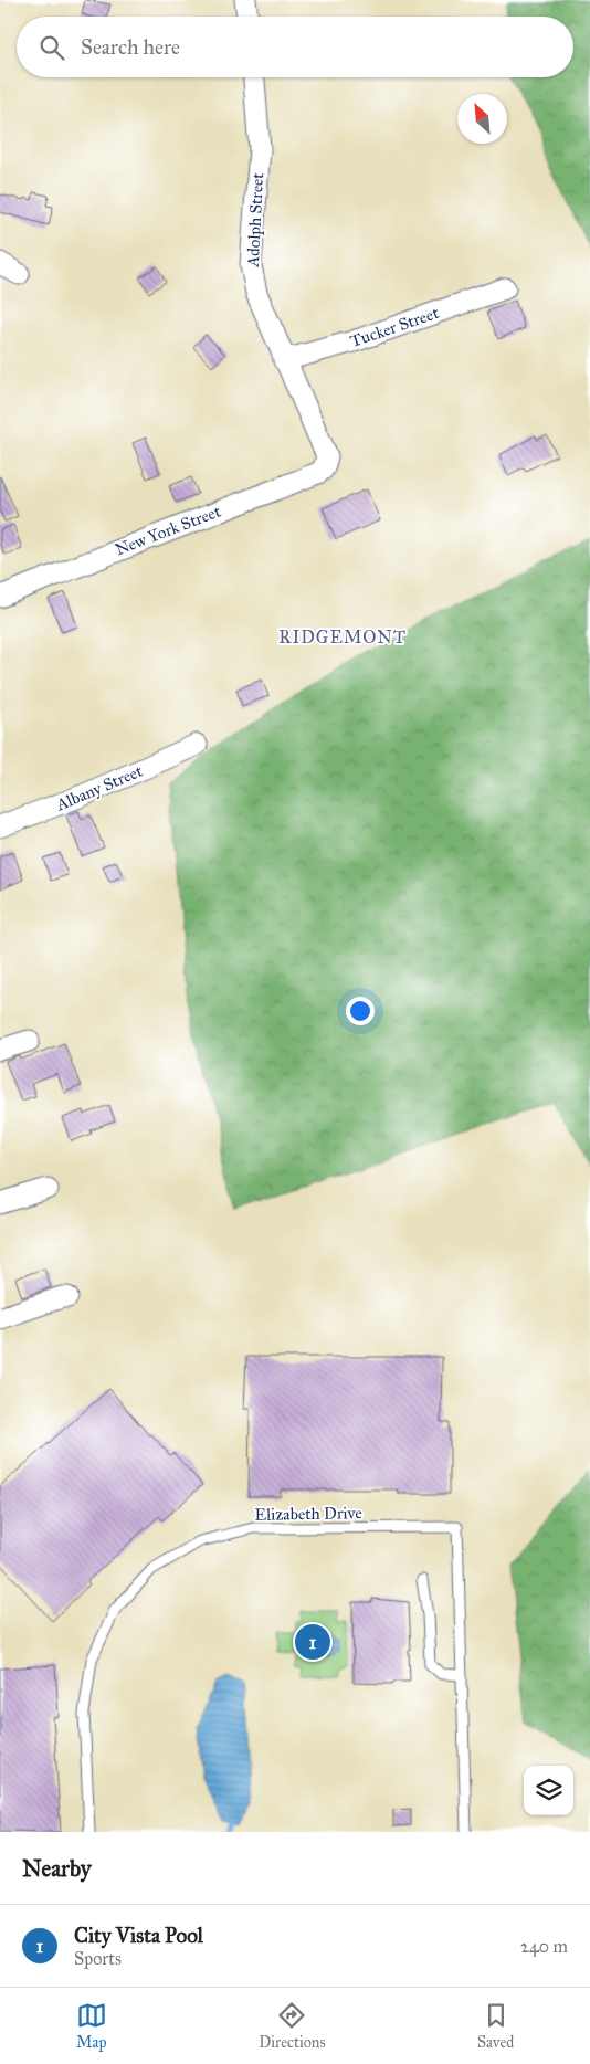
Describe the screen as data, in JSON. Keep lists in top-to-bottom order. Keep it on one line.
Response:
{"streets":{"street":["Adolph Street","Tucker Street","New York Street","Albany Street"],"lane":["Elizabeth Drive"]},"crossings":[["Adolph Street","Tucker Street"],["Adolph Street","New York Street"]],"districts":["RIDGEMONT"],"north":"top left","page":{"search":"Search here","pins":"1","heading":"Nearby","list":[{"mark":"1","name":"City Vista Pool","note":"Sports","value":"240 m"}],"nav":["Map","Directions","Saved"]}}
